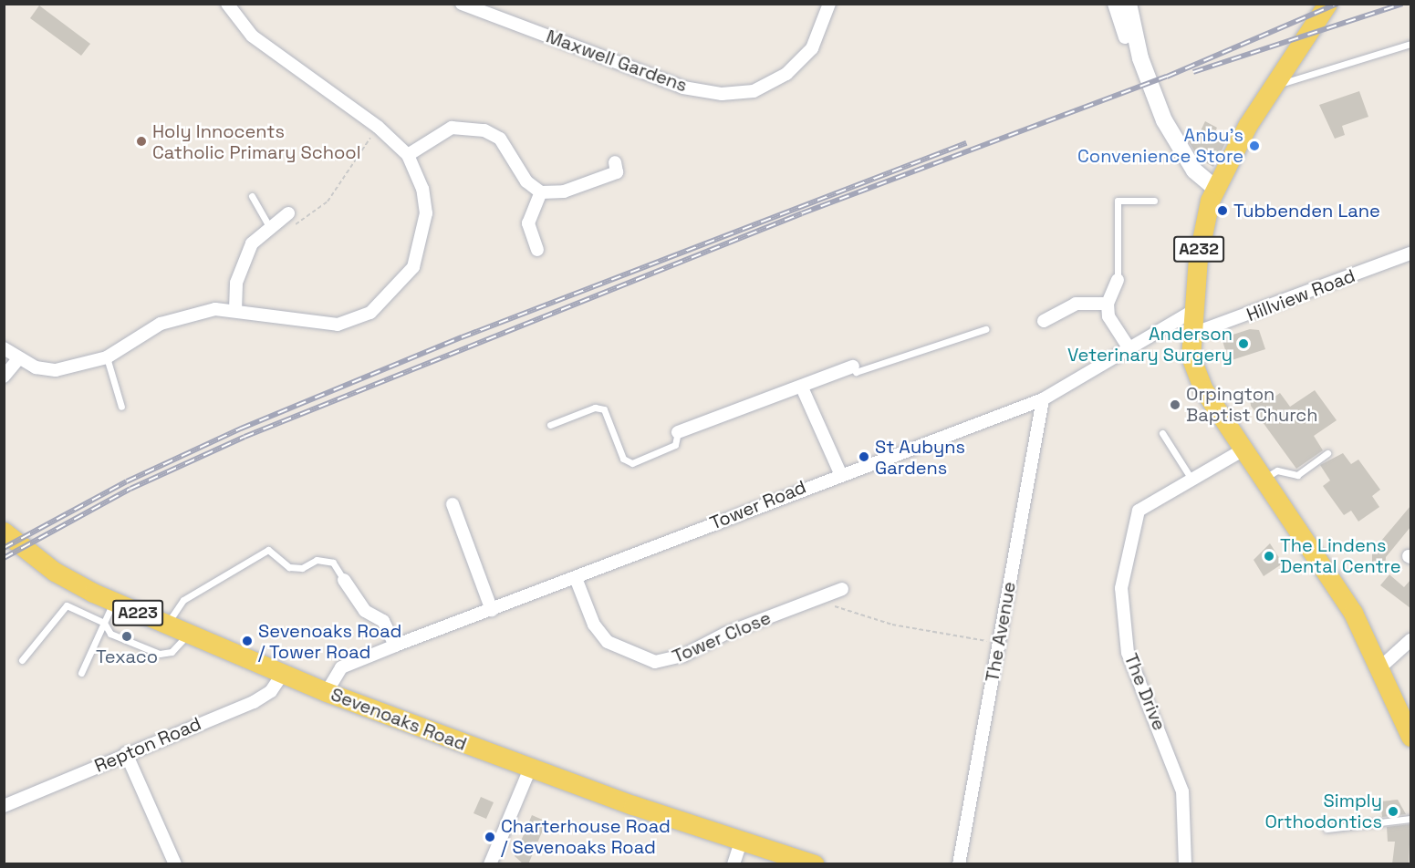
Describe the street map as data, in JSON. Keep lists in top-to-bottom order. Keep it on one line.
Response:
{"streets":{"main road":["A232","A223","Sevenoaks Road"],"street":["Maxwell Gardens","Hillview Road","Tower Road","The Avenue","Tower Close","The Drive","Repton Road"]},"crossings":[["A232","Hillview Road"],["A232","Tower Road"],["A232","The Drive"],["Tower Road","The Avenue"],["Tower Road","Tower Close"],["Tower Road","Sevenoaks Road"],["Sevenoaks Road","Repton Road"]],"places":["Holy Innocents Catholic Primary School","Anbu's Convenience Store","Tubbenden Lane","Anderson Veterinary Surgery","Orpington Baptist Church","St Aubyns Gardens","The Lindens Dental Centre","Texaco","Sevenoaks Road / Tower Road","Simply Orthodontics","Charterhouse Road / Sevenoaks Road"]}
